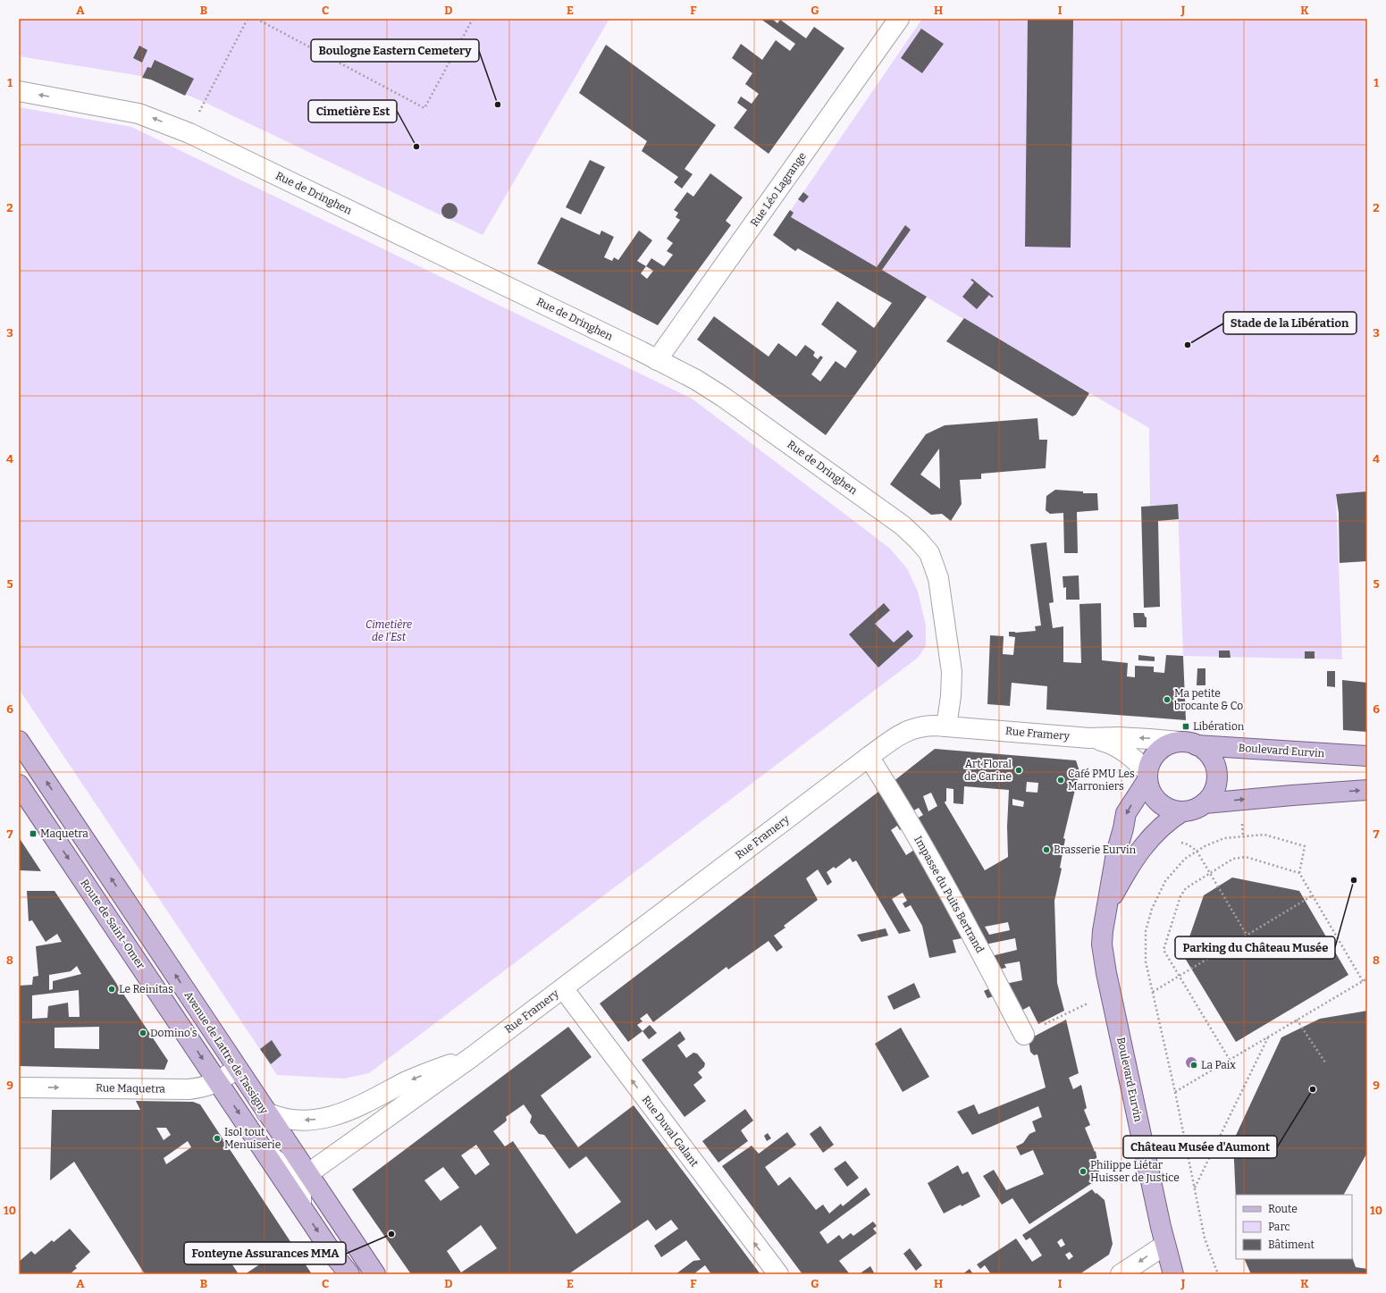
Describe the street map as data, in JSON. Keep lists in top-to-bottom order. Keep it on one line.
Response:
{"streets":{"main road":["Boulevard Eurvin","Route de Saint-Omer","Avenue de Lattre de Tassigny"],"street":["Rue Léo Lagrange","Rue de Dringhen","Rue Framery","Impasse du Puits Bertrand","Rue Maquetra","Rue Duval Galant"]},"crossings":[["Rue Léo Lagrange","Rue de Dringhen"],["Rue de Dringhen","Rue Framery"],["Rue Framery","Boulevard Eurvin"],["Rue Framery","Impasse du Puits Bertrand"],["Rue Framery","Avenue de Lattre de Tassigny"],["Rue Framery","Rue Duval Galant"],["Route de Saint-Omer","Avenue de Lattre de Tassigny"],["Route de Saint-Omer","Rue Maquetra"],["Avenue de Lattre de Tassigny","Rue Maquetra"]],"one_way":["Route de Saint-Omer","Rue Maquetra","Rue Duval Galant"],"parks":["Cimetière de l'Est"],"places":{"other":["Boulogne Eastern Cemetery","Cimetière Est","Stade de la Libération","Ma petite brocante & Co","Art Floral de Carine","Café PMU Les Marroniers","Brasserie Eurvin","Parking du Château Musée","Le Reinitas","Domino's","La Paix","Château Musée d'Aumont","Isol tout Menuiserie","Philippe Liétar Huisser de Justice","Fonteyne Assurances MMA"],"transit":["Libération","Maquetra"]},"legend":["Route","Parc","Bâtiment"],"grid":{"columns":["A","B","C","D","E","F","G","H","I","J","K"],"rows":["1","2","3","4","5","6","7","8","9","10"]}}
